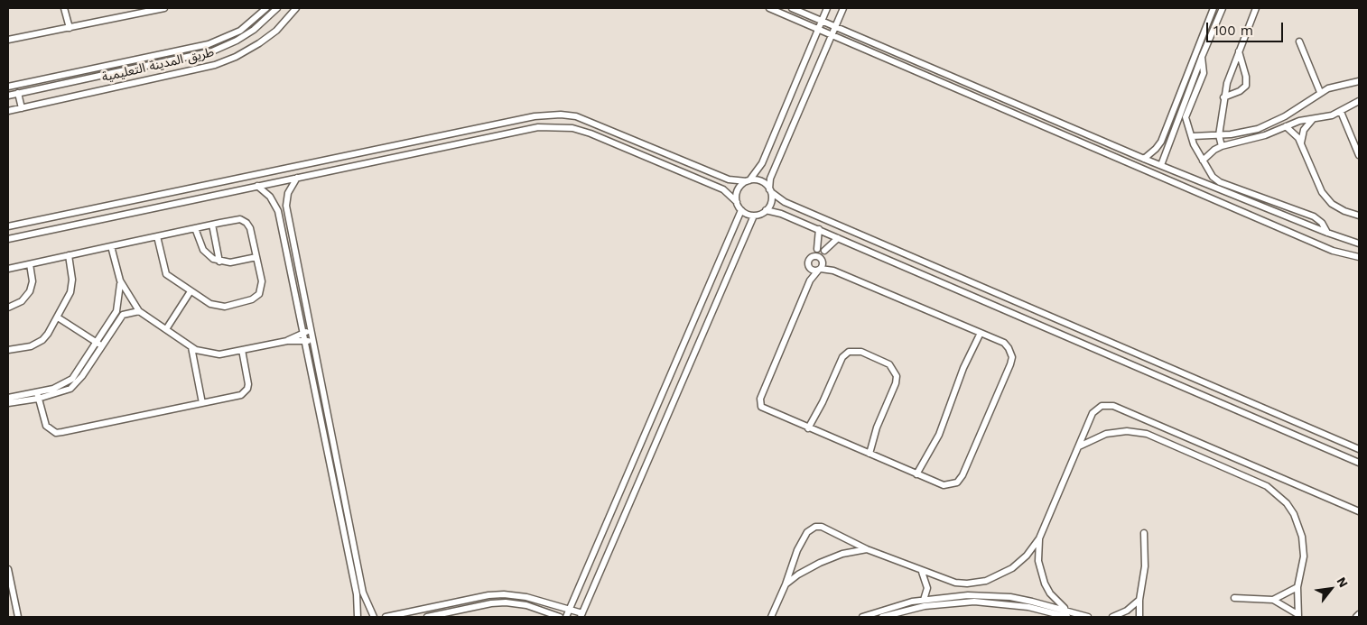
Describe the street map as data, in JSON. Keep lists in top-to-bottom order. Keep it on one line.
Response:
{"streets":{"street":["طريق المدينة التعليمية"]},"scale_bar":"100 m","north":"top right"}
